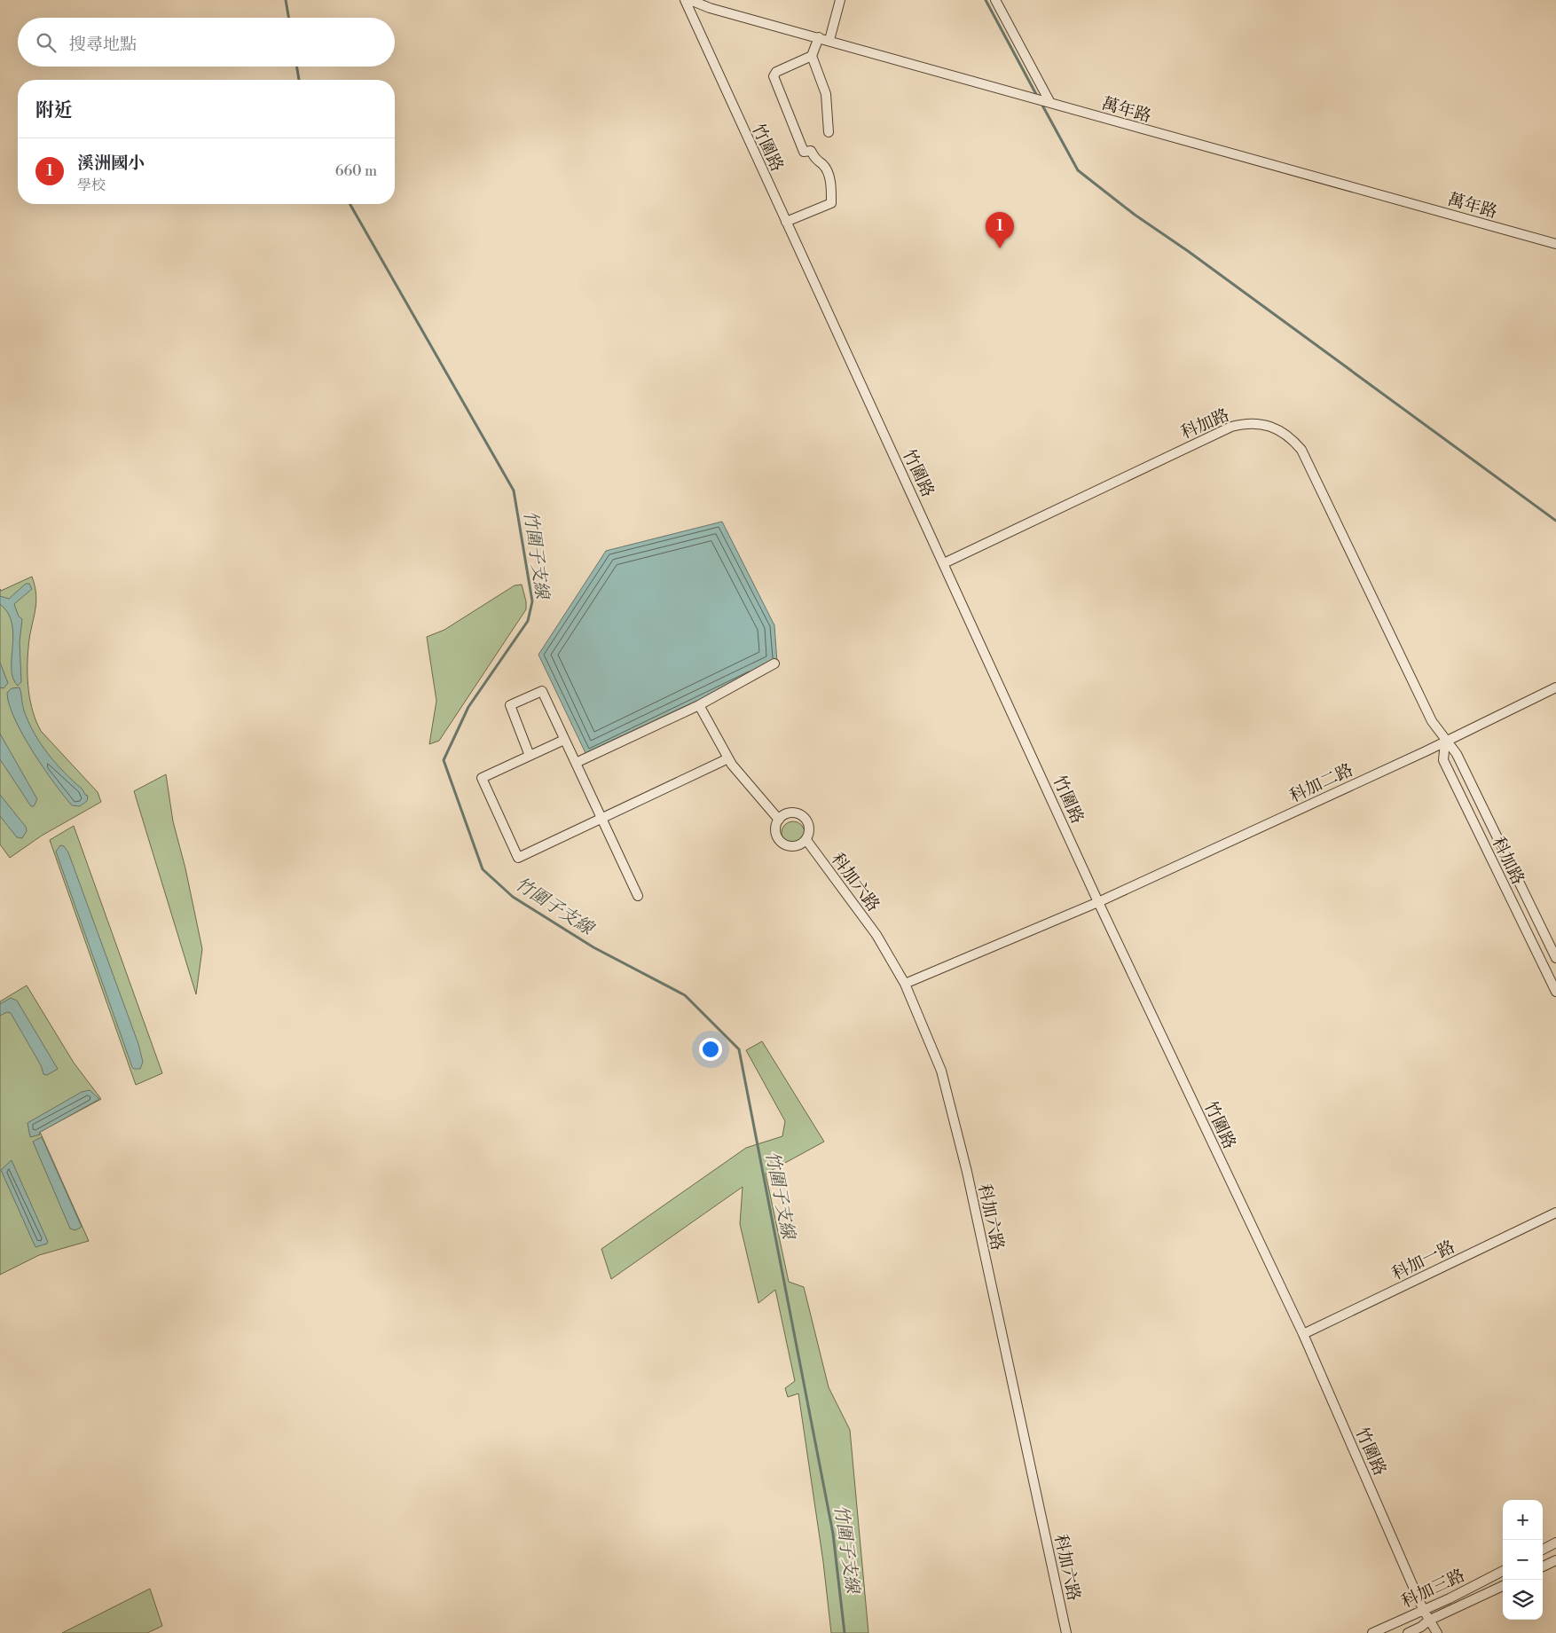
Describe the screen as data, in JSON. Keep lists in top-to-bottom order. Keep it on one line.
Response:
{"streets":{"street":["萬年路","竹圍路","科加路","科加二路","科加六路","科加一路","科加三路"]},"crossings":[["竹圍路","科加路"],["竹圍路","科加二路"],["竹圍路","科加一路"],["竹圍路","科加三路"],["科加路","科加二路"],["科加二路","科加六路"]],"water":["竹圍子支線"],"page":{"search":"搜尋地點","heading":"附近","list":[{"mark":"1","name":"溪洲國小","note":"學校","value":"660 m"}],"pins":"1","map_buttons":["+","−"]}}
